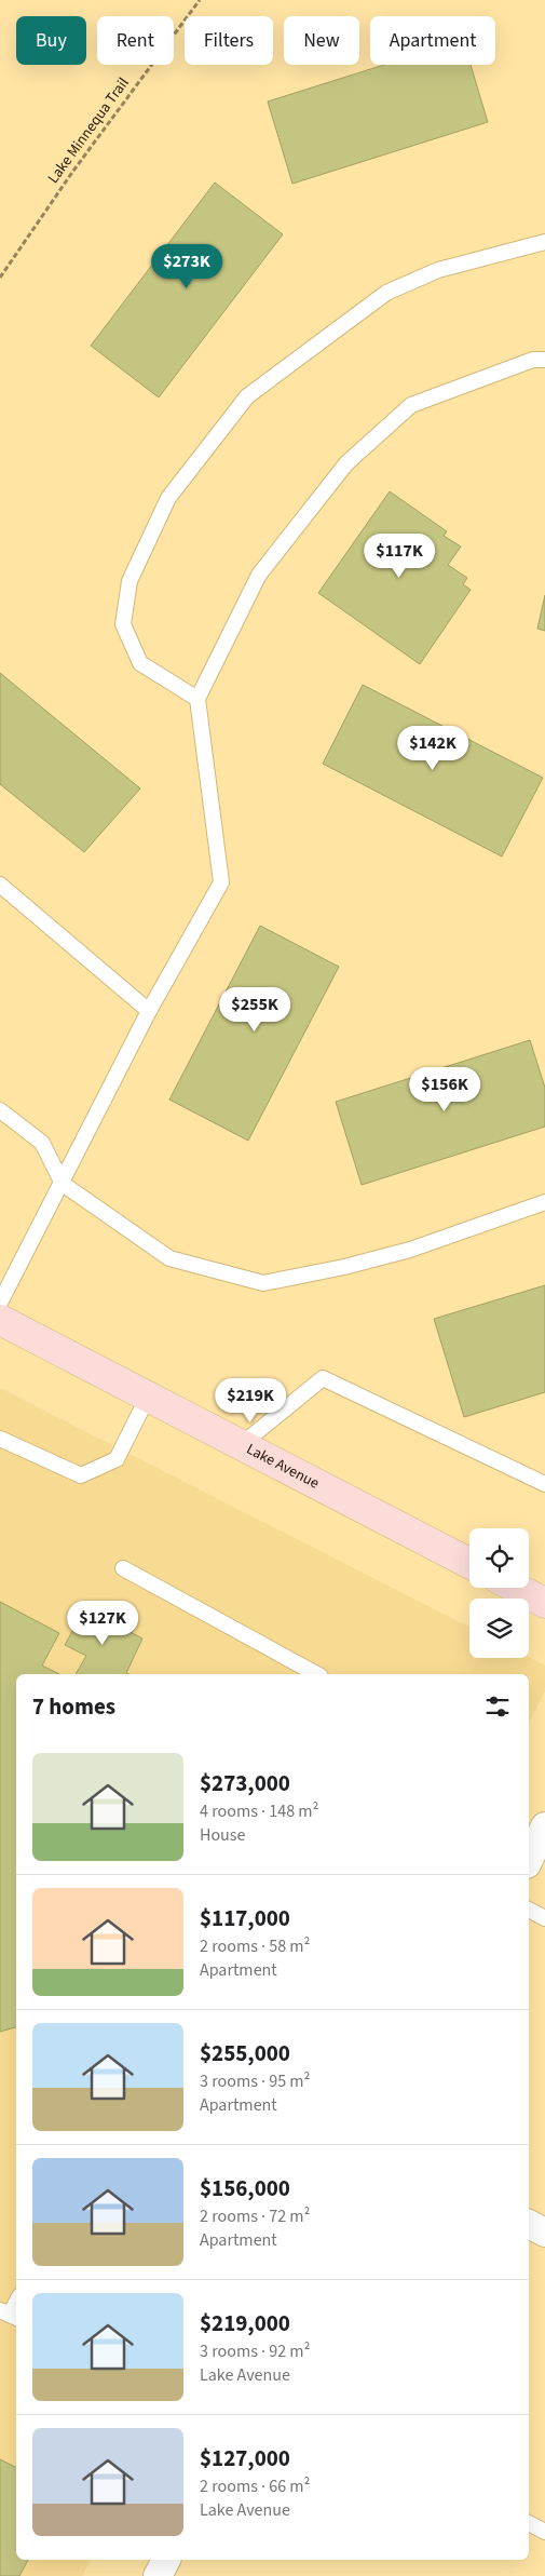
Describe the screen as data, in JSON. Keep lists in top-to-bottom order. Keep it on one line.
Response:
{"streets":{"main road":["Lake Avenue"],"path":["Lake Minnequa Trail"]},"page":{"chip":["Buy","Rent","Filters","New","Apartment"],"price":["$273K","$117K","$142K","$255K","$156K","$219K","$127K"],"heading":"7 homes","list":[{"name":"$273,000","note":"4 rooms · 148 m² · House"},{"name":"$117,000","note":"2 rooms · 58 m² · Apartment"},{"name":"$255,000","note":"3 rooms · 95 m² · Apartment"},{"name":"$156,000","note":"2 rooms · 72 m² · Apartment"},{"name":"$219,000","note":"3 rooms · 92 m² · Lake Avenue"},{"name":"$127,000","note":"2 rooms · 66 m² · Lake Avenue"}]}}
